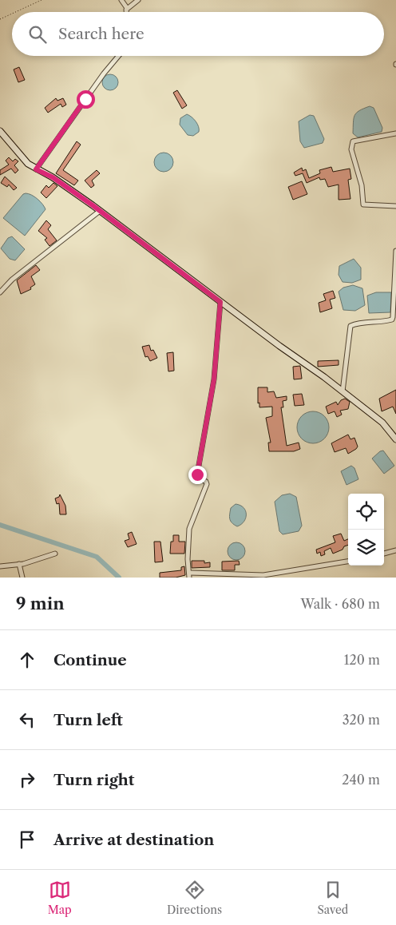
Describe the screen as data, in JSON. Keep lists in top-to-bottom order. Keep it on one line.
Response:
{"page":{"search":"Search here","heading":["9 min","Walk · 680 m"],"list":[["Continue","120 m"],["Turn left","320 m"],["Turn right","240 m"],"Arrive at destination"],"nav":["Map","Directions","Saved"]}}
